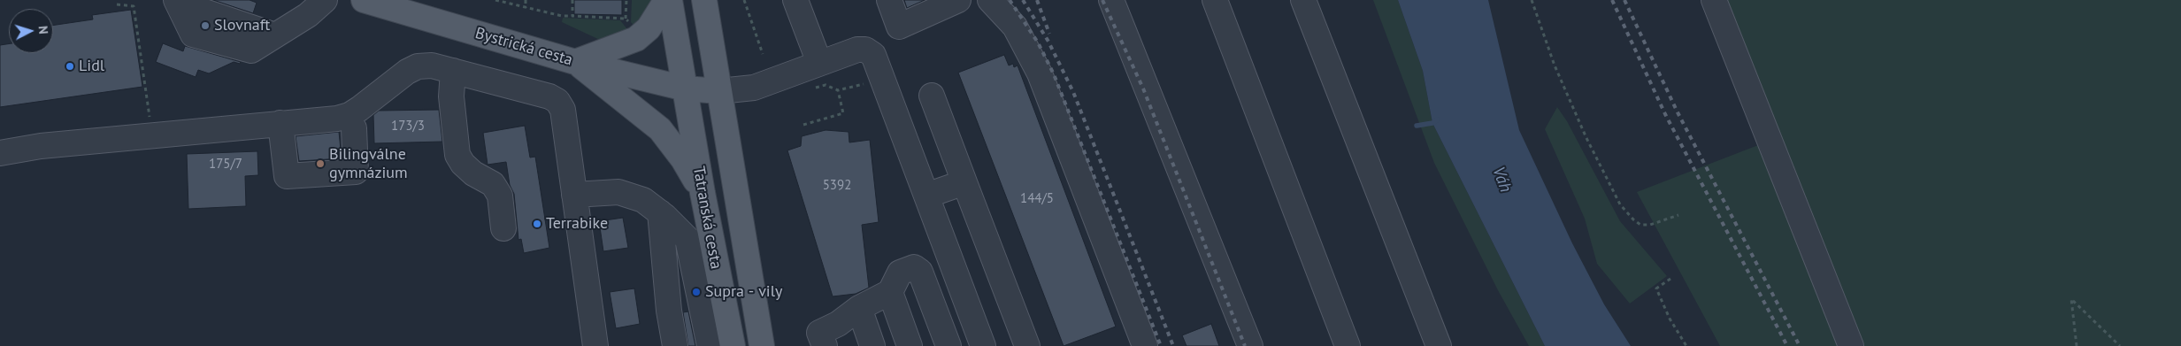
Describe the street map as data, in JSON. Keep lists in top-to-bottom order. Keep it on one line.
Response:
{"streets":{"main road":["Bystrická cesta","Tatranská cesta"]},"crossings":[["Bystrická cesta","Tatranská cesta"]],"water":["Váh"],"places":["Slovnaft","Lidl","Bilingválne gymnázium","Terrabike","Supra - vily"],"house_numbers":["173/3","175/7","5392","144/5"],"north":"right"}
